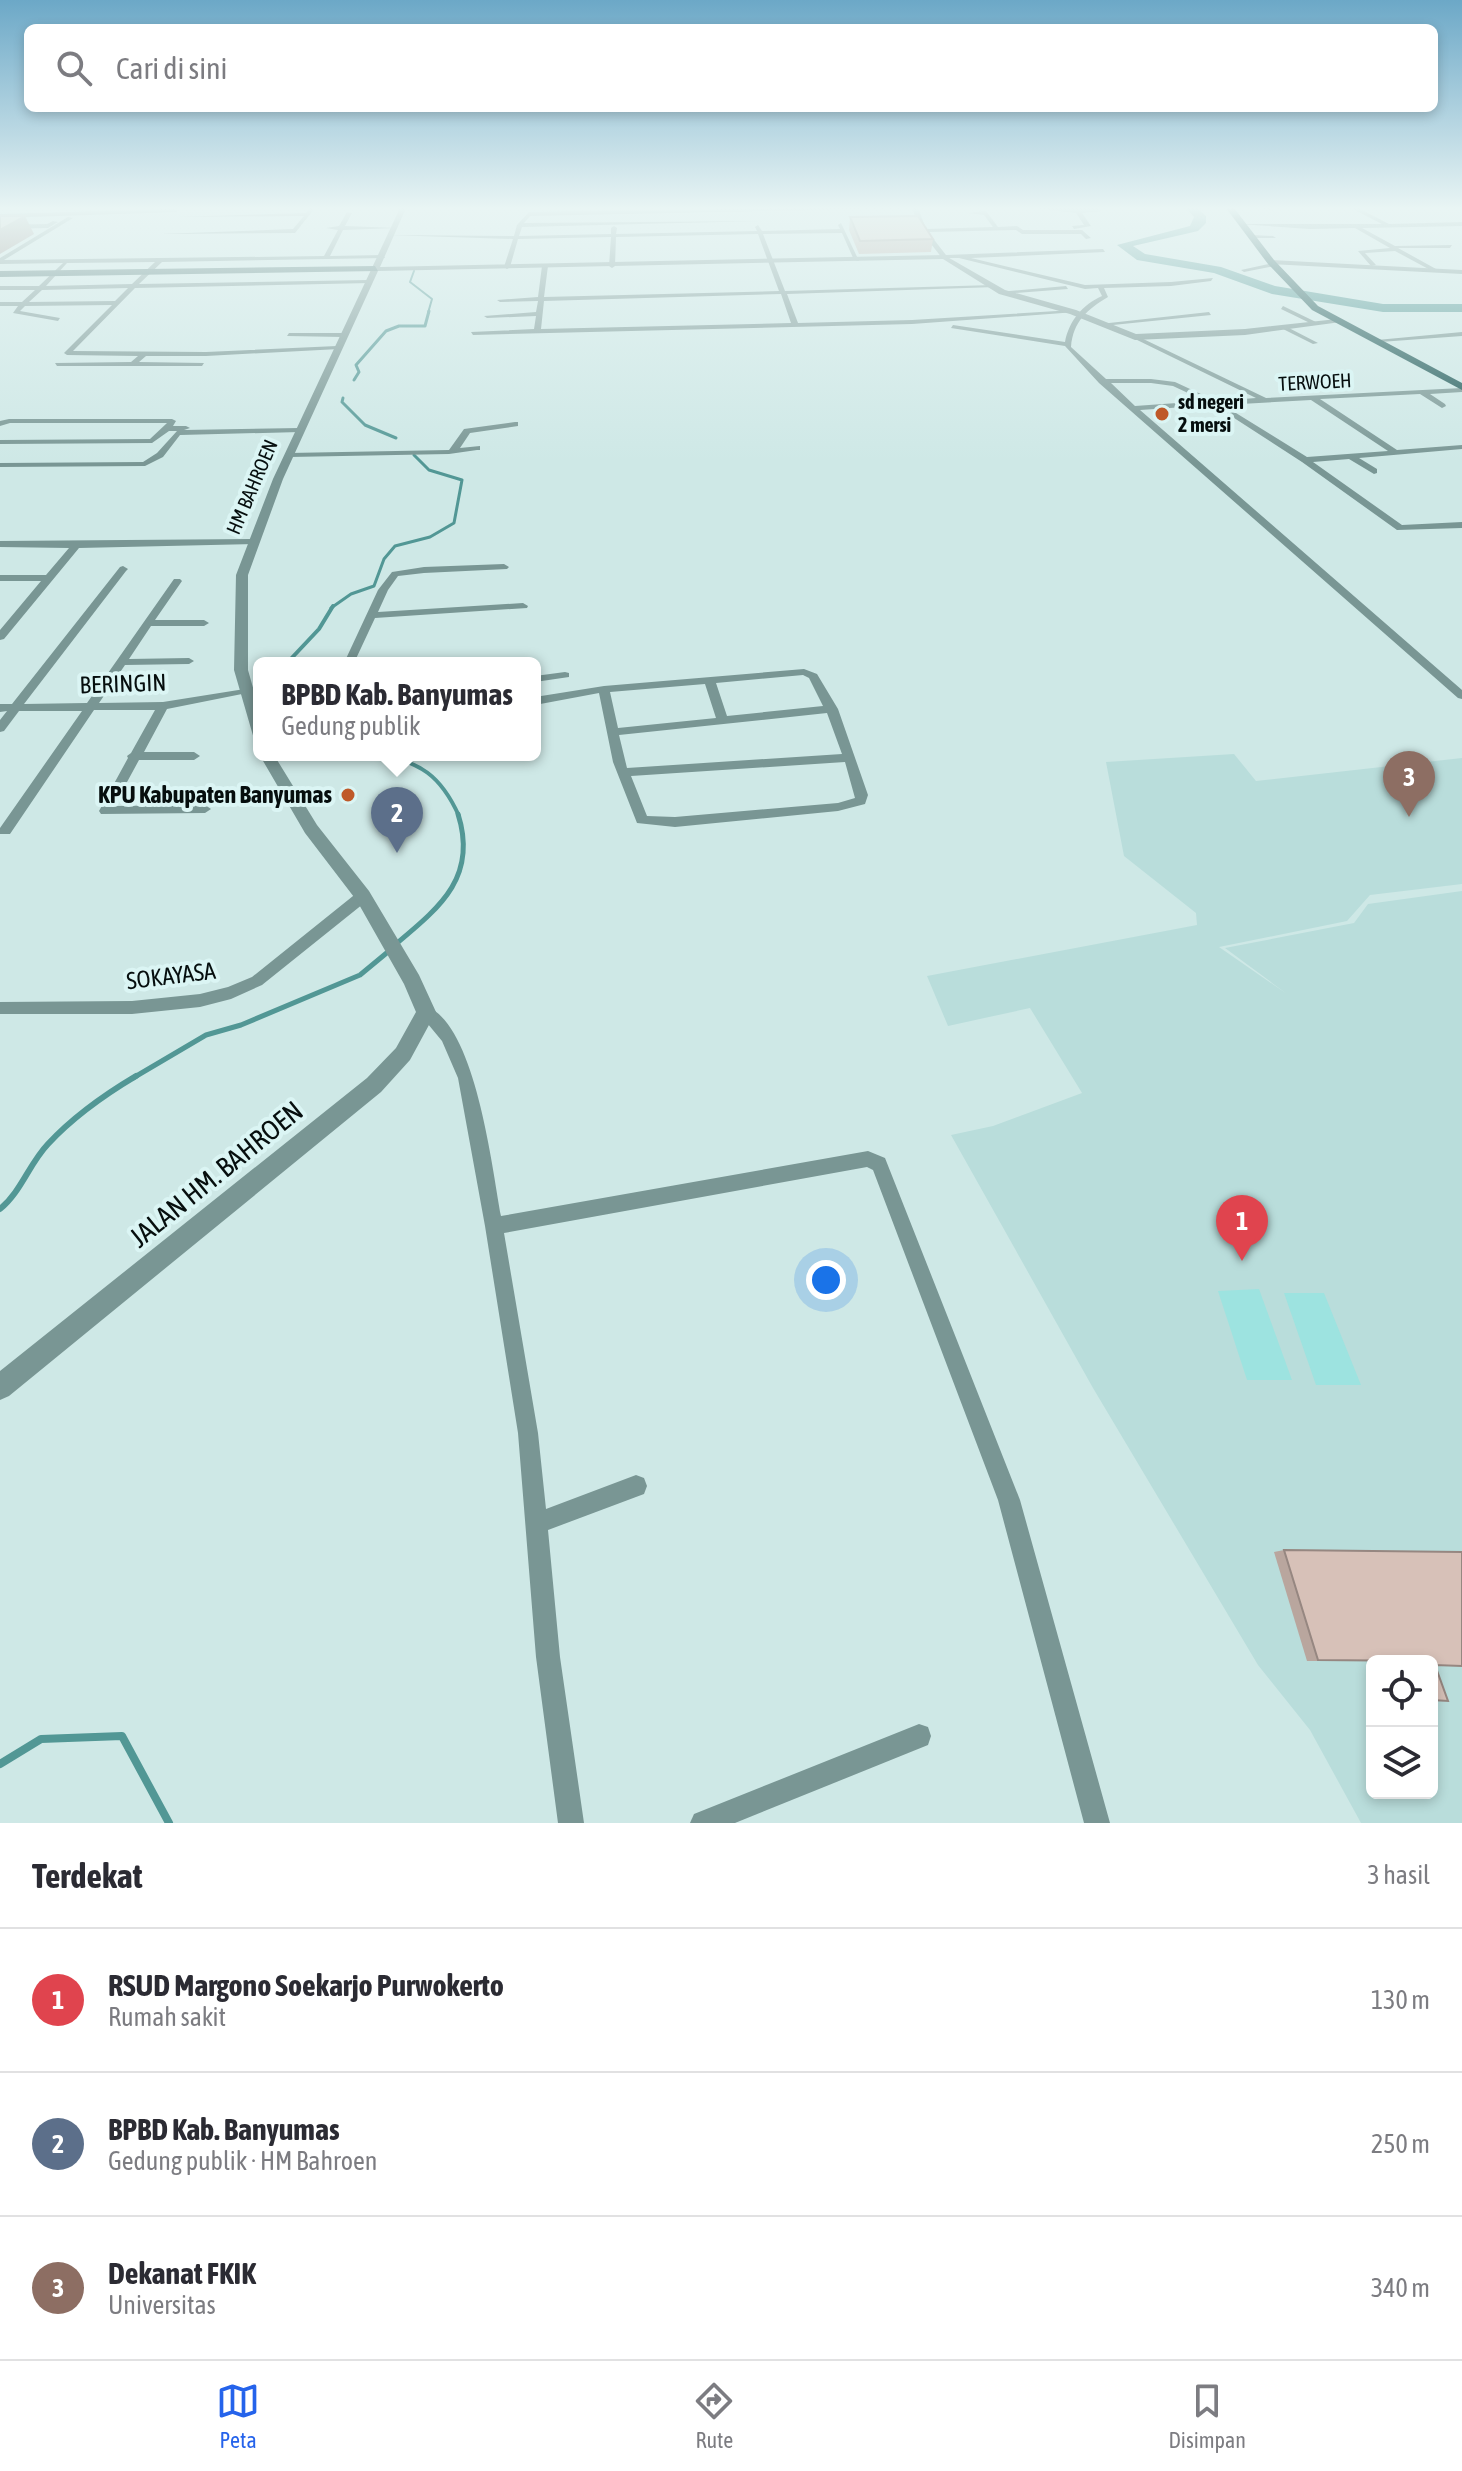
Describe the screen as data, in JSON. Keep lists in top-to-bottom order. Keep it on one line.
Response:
{"streets":{"street":["TERWOEH","HM BAHROEN","BERINGIN","SOKAYASA","JALAN HM. BAHROEN"]},"crossings":[["HM BAHROEN","BERINGIN"]],"places":["sd negeri 2 mersi","KPU Kabupaten Banyumas"],"page":{"search":"Cari di sini","popup":["BPBD Kab. Banyumas","Gedung publik"],"pins":["3","2","1"],"heading":["Terdekat","3 hasil"],"list":[{"mark":"1","name":"RSUD Margono Soekarjo Purwokerto","note":"Rumah sakit","value":"130 m"},{"mark":"2","name":"BPBD Kab. Banyumas","note":"Gedung publik · HM Bahroen","value":"250 m"},{"mark":"3","name":"Dekanat FKIK","note":"Universitas","value":"340 m"}],"nav":["Peta","Rute","Disimpan"]}}
